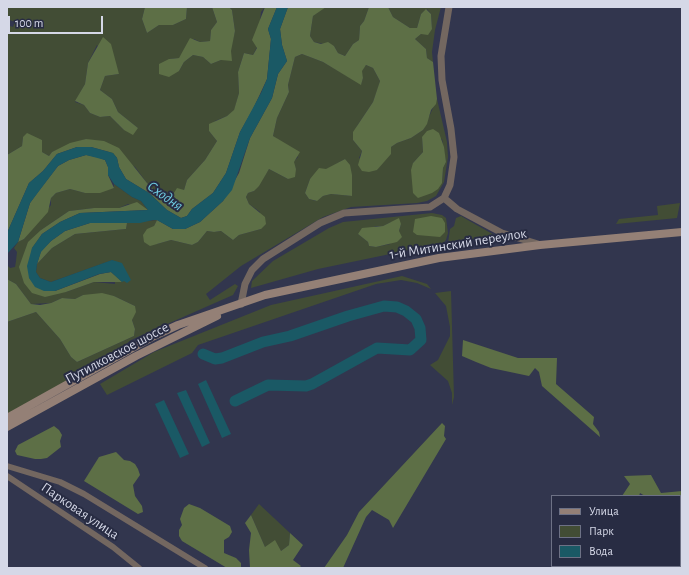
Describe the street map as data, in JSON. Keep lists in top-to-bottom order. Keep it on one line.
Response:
{"streets":{"main road":["1-й Митинский переулок","Путилковское шоссе"],"street":["Парковая улица"]},"crossings":[["1-й Митинский переулок","Путилковское шоссе"]],"water":["Сходня"],"legend":["Улица","Парк","Вода"],"scale_bar":"100 m"}
